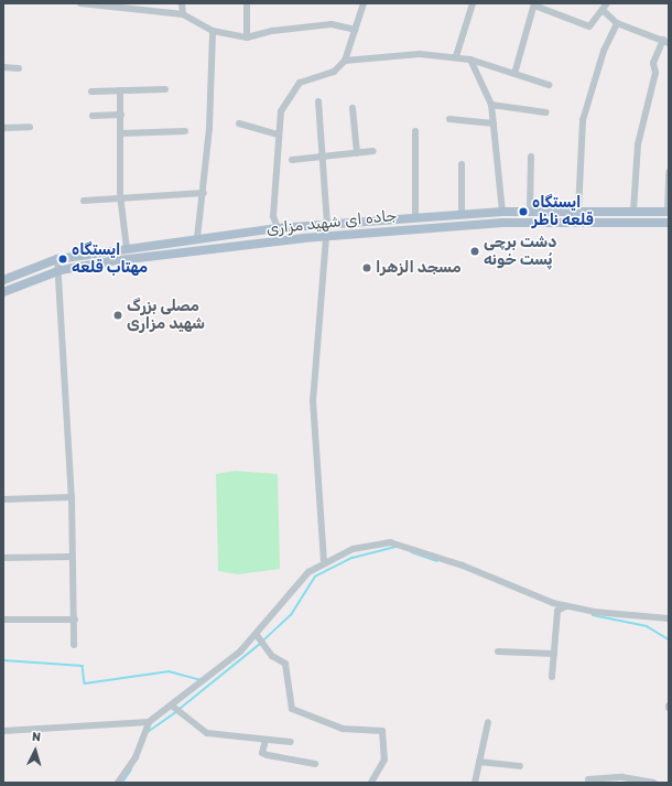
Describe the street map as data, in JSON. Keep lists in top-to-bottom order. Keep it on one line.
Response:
{"streets":{"main road":["جاده ای شهید مزاری"]},"places":["ایستگاه قلعه ناظر","دشت برچی پُست خونه","ایستگاه مهتاب قلعه","مسجد الزهرا","مصلی بزرگ شهید مزاری"],"north":"top"}
